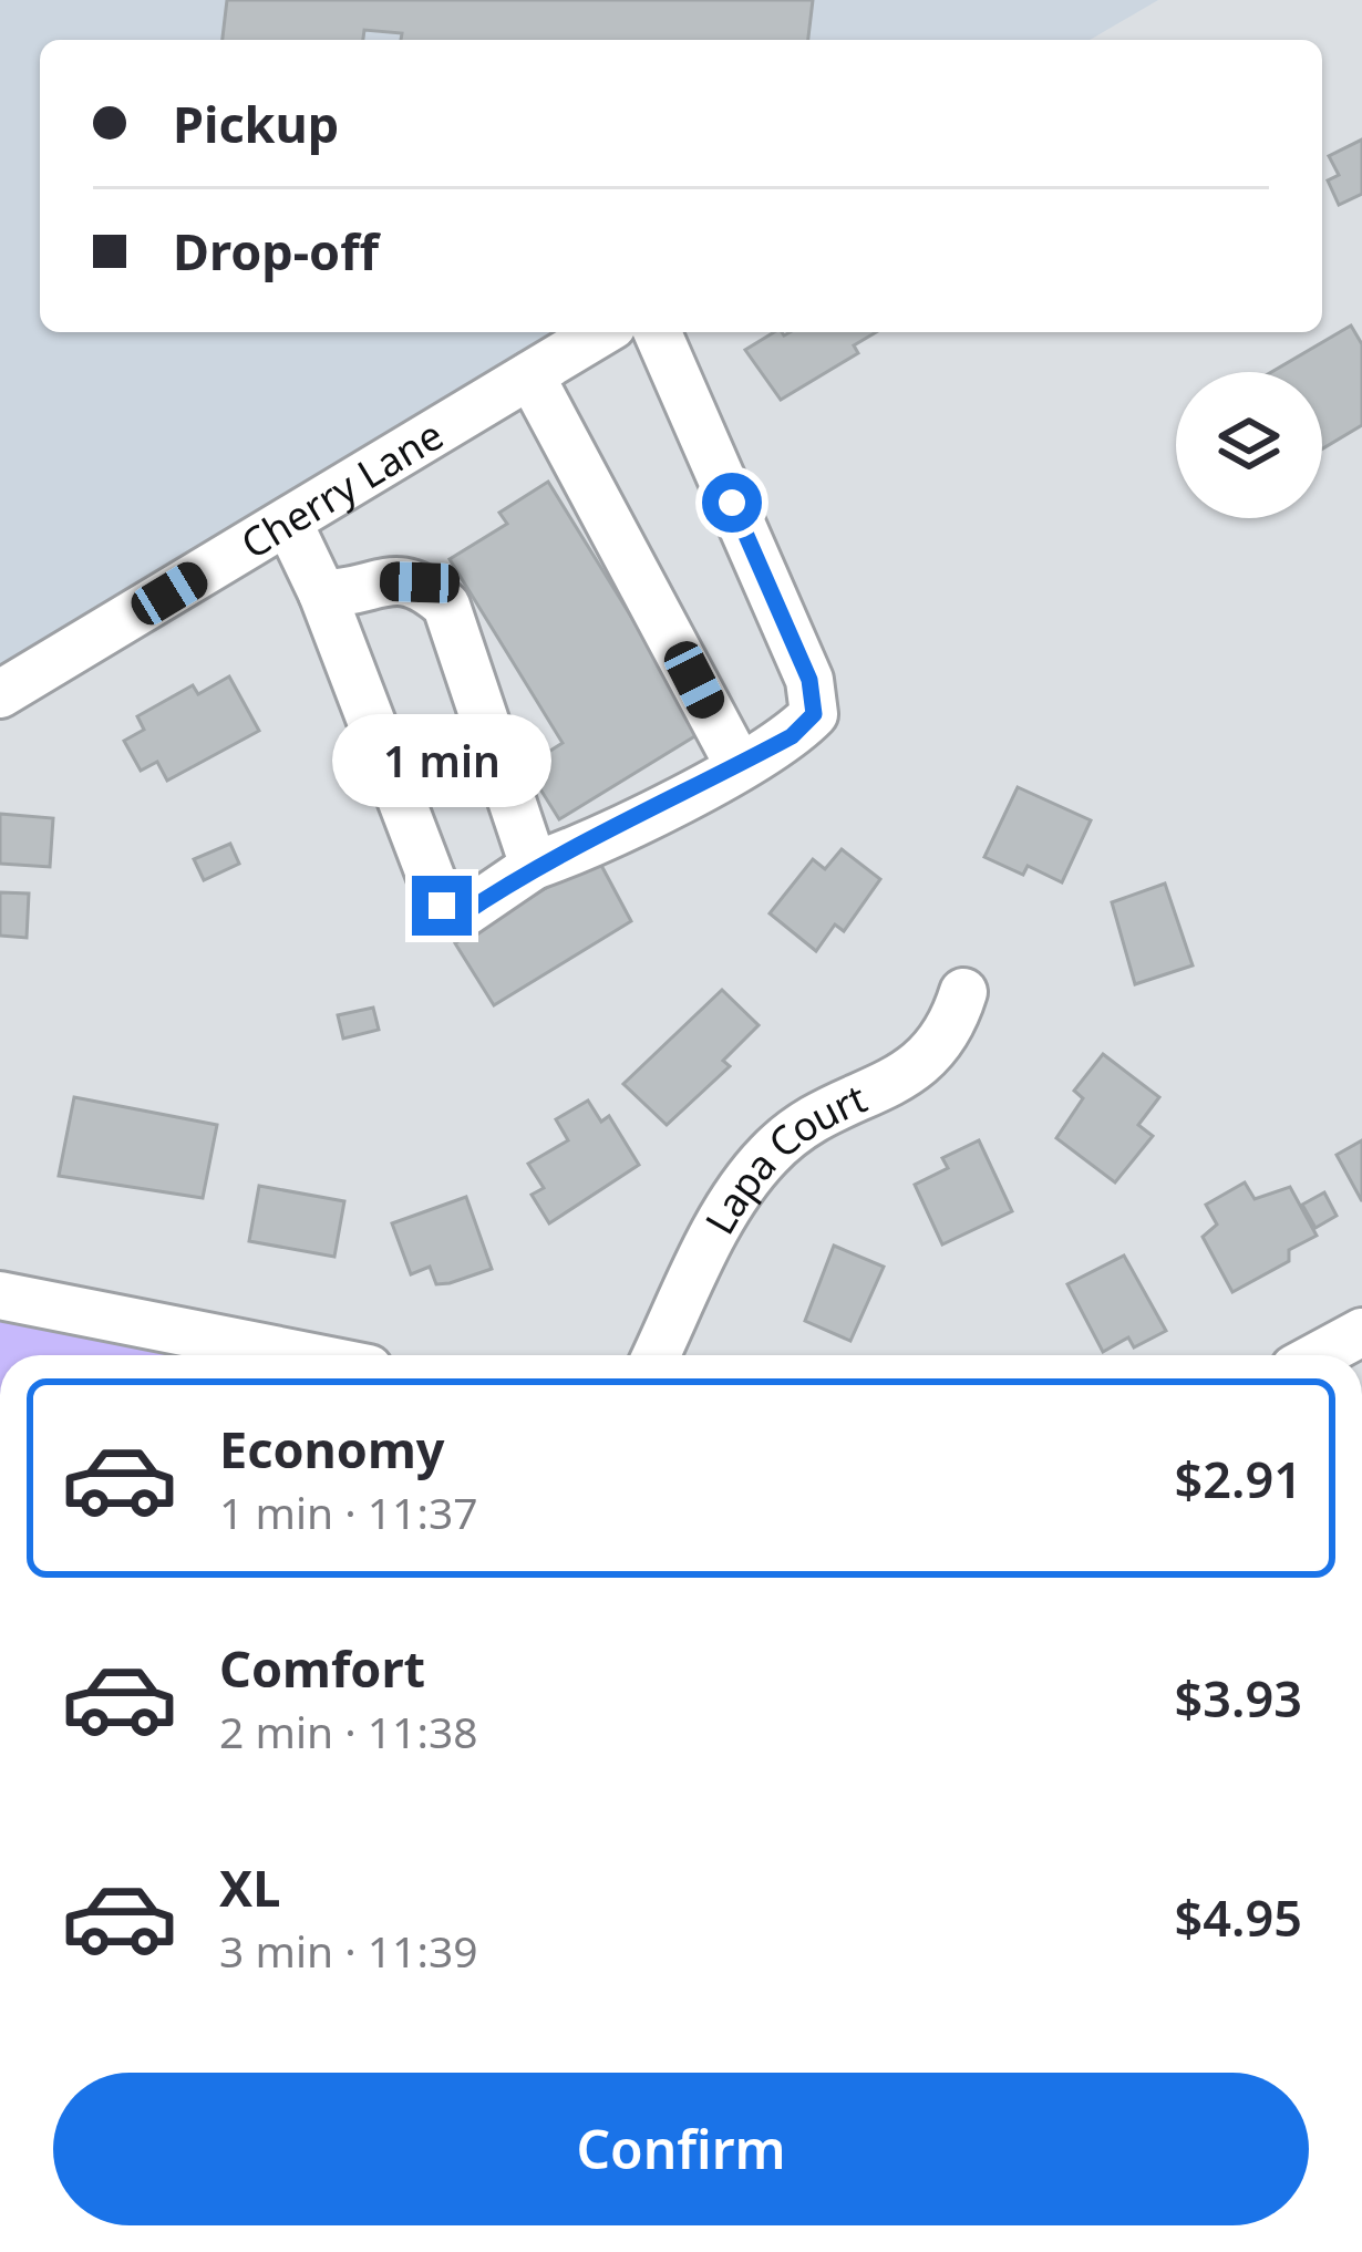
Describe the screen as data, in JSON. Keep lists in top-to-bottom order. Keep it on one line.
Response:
{"streets":{"street":["Cherry Lane","Lapa Court"]},"page":{"banner":["Pickup","Drop-off"],"bubble":"1 min","list":[{"name":"Economy","note":"1 min · 11:37","value":"$2.91"},{"name":"Comfort","note":"2 min · 11:38","value":"$3.93"},{"name":"XL","note":"3 min · 11:39","value":"$4.95"}],"buttons":"Confirm"}}
